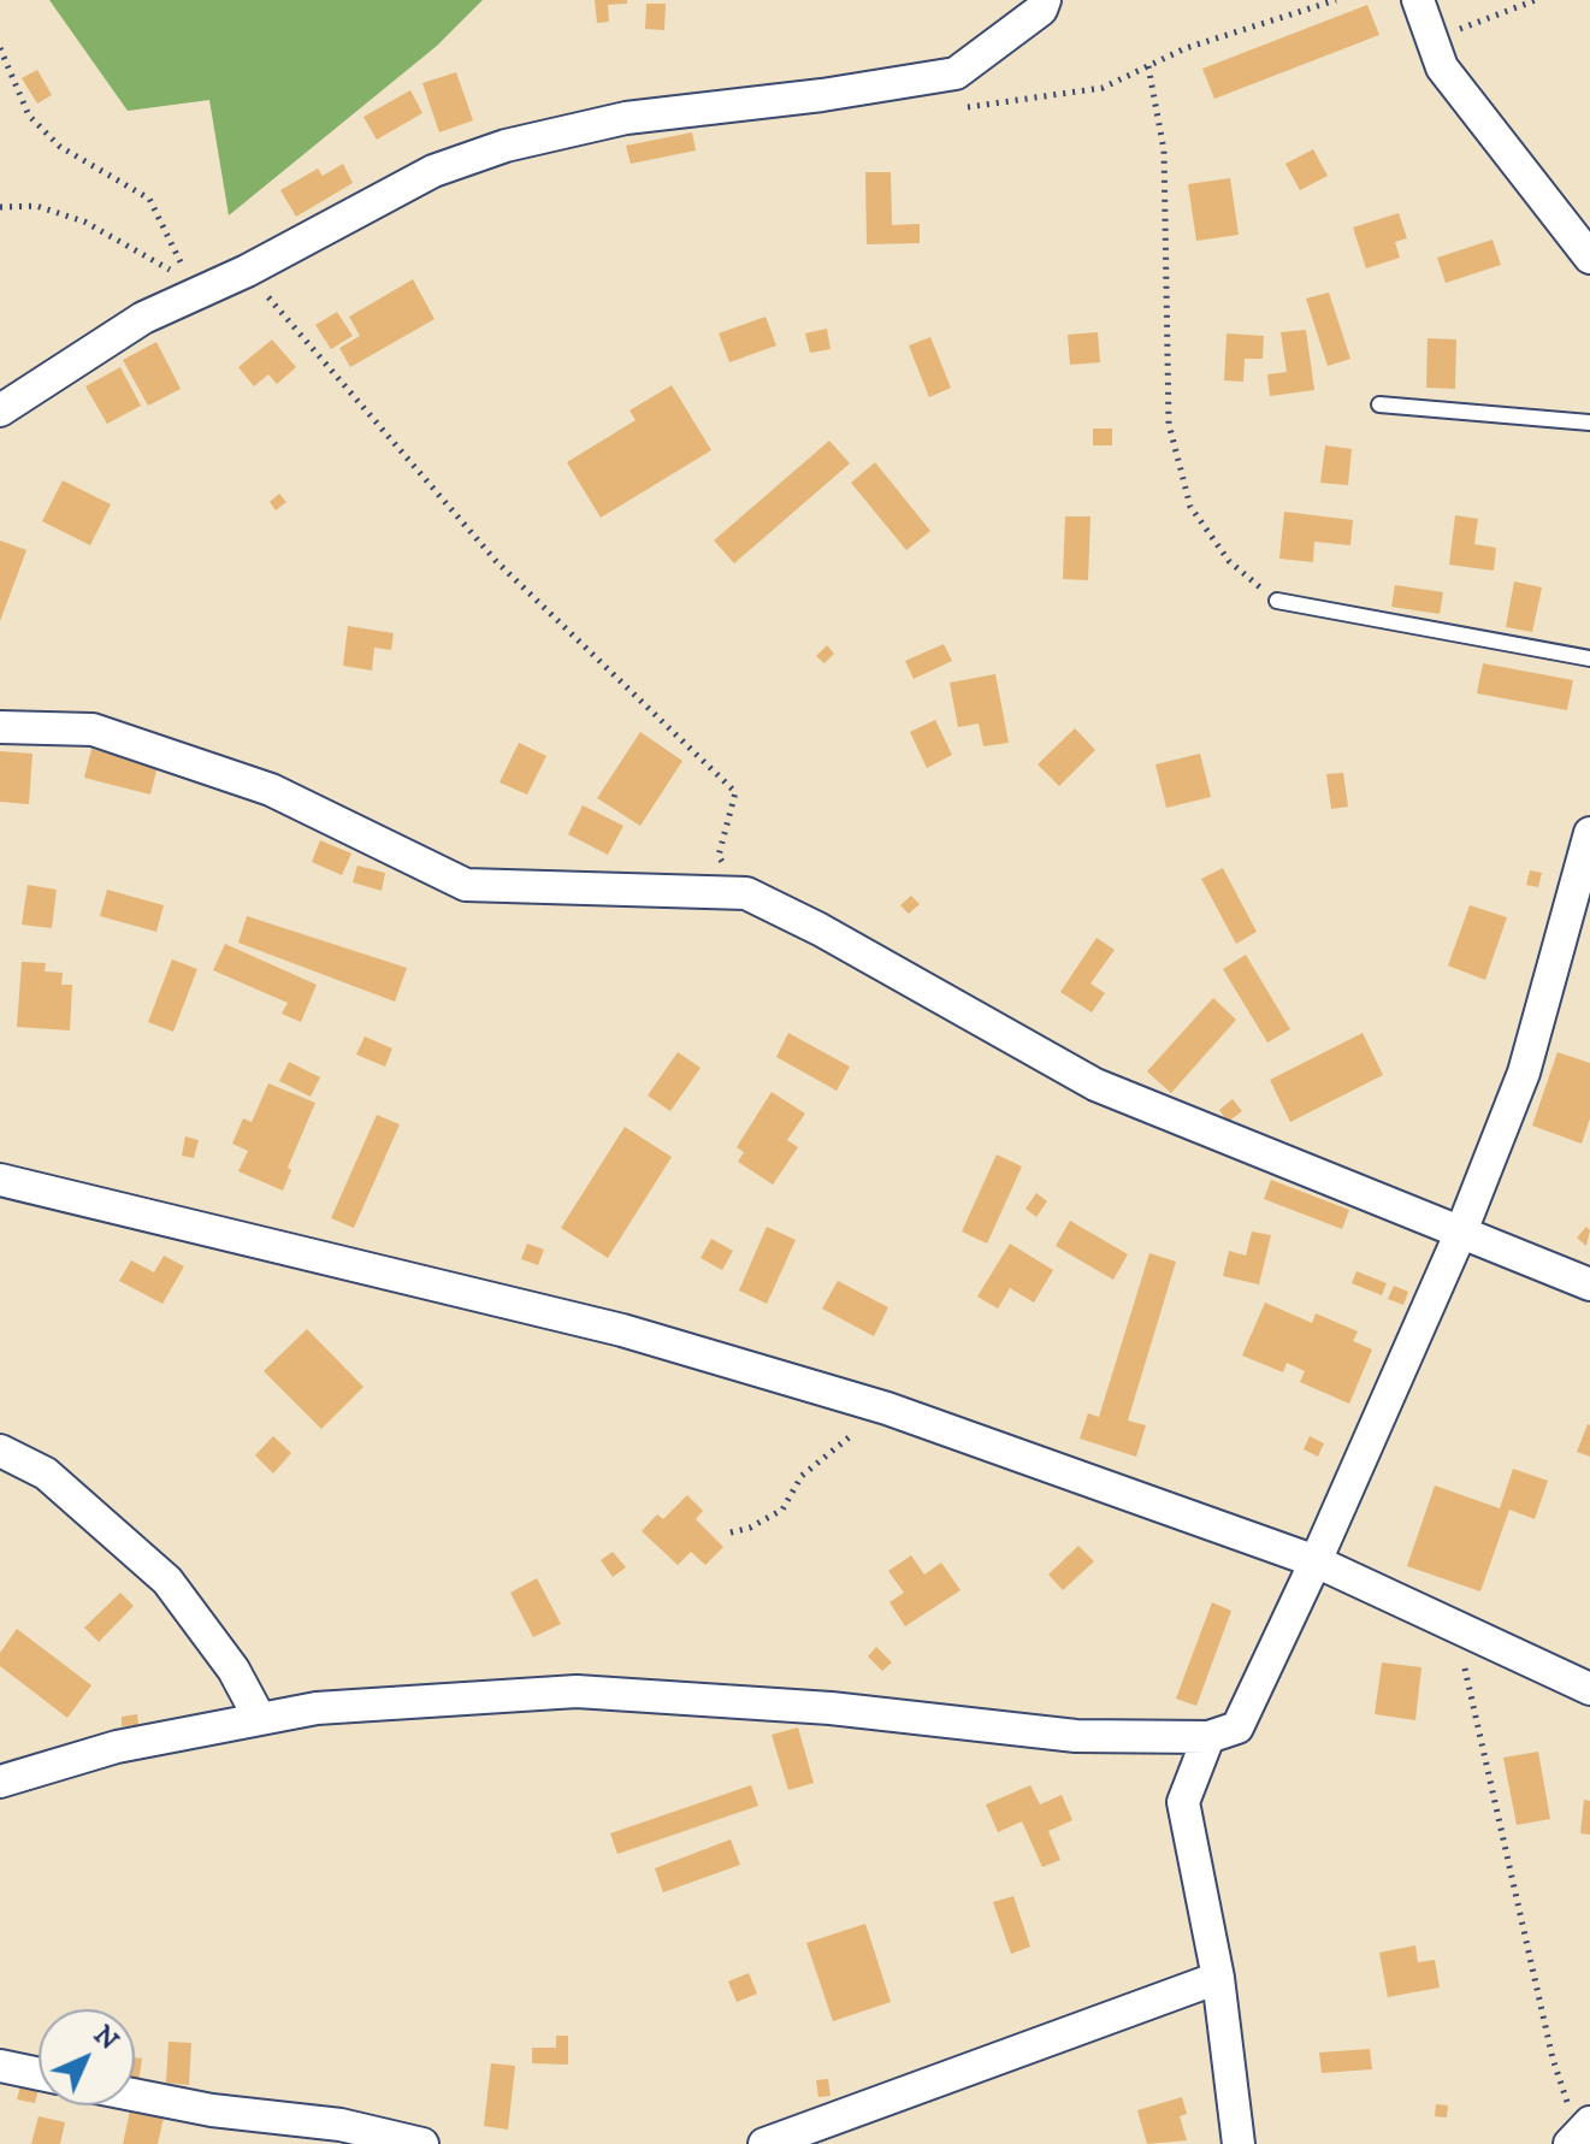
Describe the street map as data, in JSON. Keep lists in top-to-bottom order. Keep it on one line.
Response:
{"north":"top right"}
